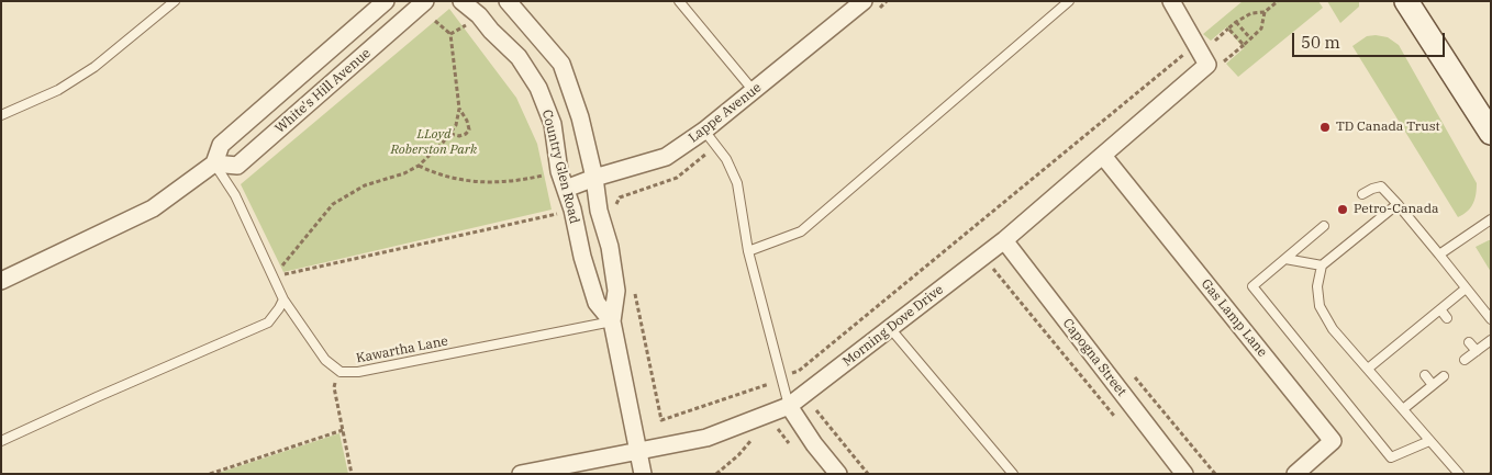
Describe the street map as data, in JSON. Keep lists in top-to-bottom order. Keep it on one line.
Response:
{"streets":{"street":["White's Hill Avenue","Lappe Avenue","Country Glen Road","Gas Lamp Lane","Morning Dove Drive","Capogna Street"],"lane":["Kawartha Lane"]},"crossings":[["White's Hill Avenue","Kawartha Lane"],["Lappe Avenue","Country Glen Road"],["Country Glen Road","Morning Dove Drive"],["Country Glen Road","Kawartha Lane"],["Gas Lamp Lane","Morning Dove Drive"],["Morning Dove Drive","Capogna Street"]],"parks":["LLoyd Roberston Park"],"places":["TD Canada Trust","Petro-Canada"],"scale_bar":"50 m"}
